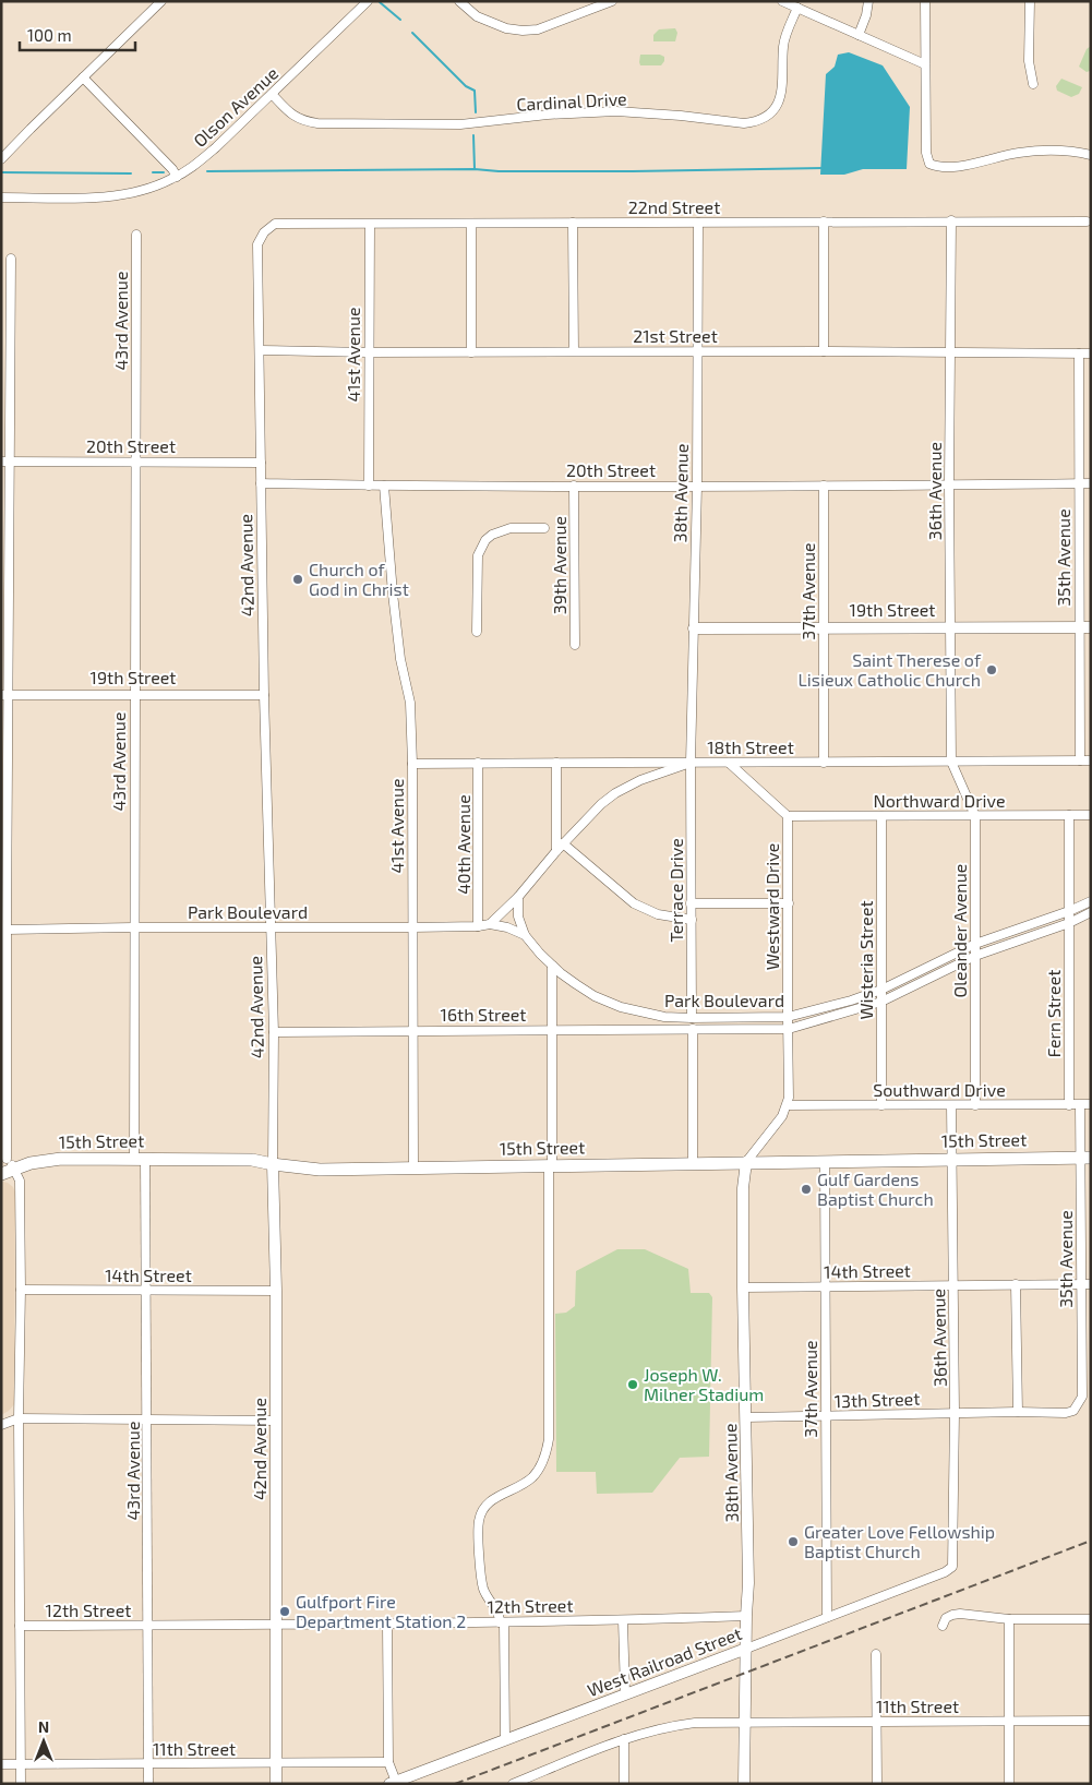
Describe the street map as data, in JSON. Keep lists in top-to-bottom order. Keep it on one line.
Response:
{"streets":{"main road":["15th Street"],"street":["Cardinal Drive","Olson Avenue","22nd Street","43rd Avenue","21st Street","41st Avenue","20th Street","36th Avenue","38th Avenue","35th Avenue","42nd Avenue","39th Avenue","37th Avenue","19th Street","18th Street","Northward Drive","40th Avenue","Terrace Drive","Westward Drive","Park Boulevard","Oleander Avenue","Wisteria Street","Fern Street","16th Street","Southward Drive","14th Street","13th Street","12th Street","West Railroad Street","11th Street"]},"crossings":[["Cardinal Drive","Olson Avenue"],["22nd Street","41st Avenue"],["22nd Street","36th Avenue"],["22nd Street","38th Avenue"],["22nd Street","42nd Avenue"],["43rd Avenue","20th Street"],["43rd Avenue","19th Street"],["43rd Avenue","Park Boulevard"],["43rd Avenue","15th Street"],["43rd Avenue","14th Street"],["43rd Avenue","12th Street"],["43rd Avenue","11th Street"],["21st Street","41st Avenue"],["21st Street","36th Avenue"],["21st Street","38th Avenue"],["21st Street","35th Avenue"],["21st Street","42nd Avenue"],["41st Avenue","20th Street"],["41st Avenue","18th Street"],["41st Avenue","Park Boulevard"],["41st Avenue","16th Street"],["41st Avenue","15th Street"],["20th Street","36th Avenue"],["20th Street","38th Avenue"],["20th Street","35th Avenue"],["20th Street","42nd Avenue"],["20th Street","39th Avenue"],["20th Street","37th Avenue"],["36th Avenue","19th Street"],["36th Avenue","18th Street"],["36th Avenue","Oleander Avenue"],["36th Avenue","Southward Drive"],["36th Avenue","15th Street"],["36th Avenue","14th Street"],["36th Avenue","13th Street"],["36th Avenue","West Railroad Street"],["38th Avenue","19th Street"],["38th Avenue","18th Street"],["38th Avenue","Terrace Drive"],["38th Avenue","15th Street"],["38th Avenue","14th Street"],["38th Avenue","13th Street"],["38th Avenue","12th Street"],["38th Avenue","West Railroad Street"],["38th Avenue","11th Street"],["35th Avenue","19th Street"],["35th Avenue","18th Street"],["35th Avenue","Southward Drive"],["35th Avenue","15th Street"],["35th Avenue","14th Street"],["35th Avenue","13th Street"],["42nd Avenue","19th Street"],["42nd Avenue","Park Boulevard"],["42nd Avenue","16th Street"],["42nd Avenue","15th Street"],["42nd Avenue","14th Street"],["42nd Avenue","12th Street"],["42nd Avenue","11th Street"],["37th Avenue","19th Street"],["37th Avenue","18th Street"],["37th Avenue","15th Street"],["37th Avenue","14th Street"],["37th Avenue","13th Street"],["37th Avenue","West Railroad Street"],["18th Street","40th Avenue"],["18th Street","Terrace Drive"],["18th Street","Oleander Avenue"],["Northward Drive","Westward Drive"],["Northward Drive","Oleander Avenue"],["Northward Drive","Wisteria Street"],["40th Avenue","Park Boulevard"],["Terrace Drive","Park Boulevard"],["Westward Drive","Park Boulevard"],["Westward Drive","Southward Drive"],["Park Boulevard","Oleander Avenue"],["Park Boulevard","Wisteria Street"],["Park Boulevard","Fern Street"],["Park Boulevard","16th Street"],["Oleander Avenue","Southward Drive"],["Wisteria Street","Southward Drive"],["Fern Street","Southward Drive"]],"places":["Church of God in Christ","Saint Therese of Lisieux Catholic Church","Gulf Gardens Baptist Church","Joseph W. Milner Stadium","Greater Love Fellowship Baptist Church","Gulfport Fire Department Station 2"],"scale_bar":"100 m","north":"top"}
